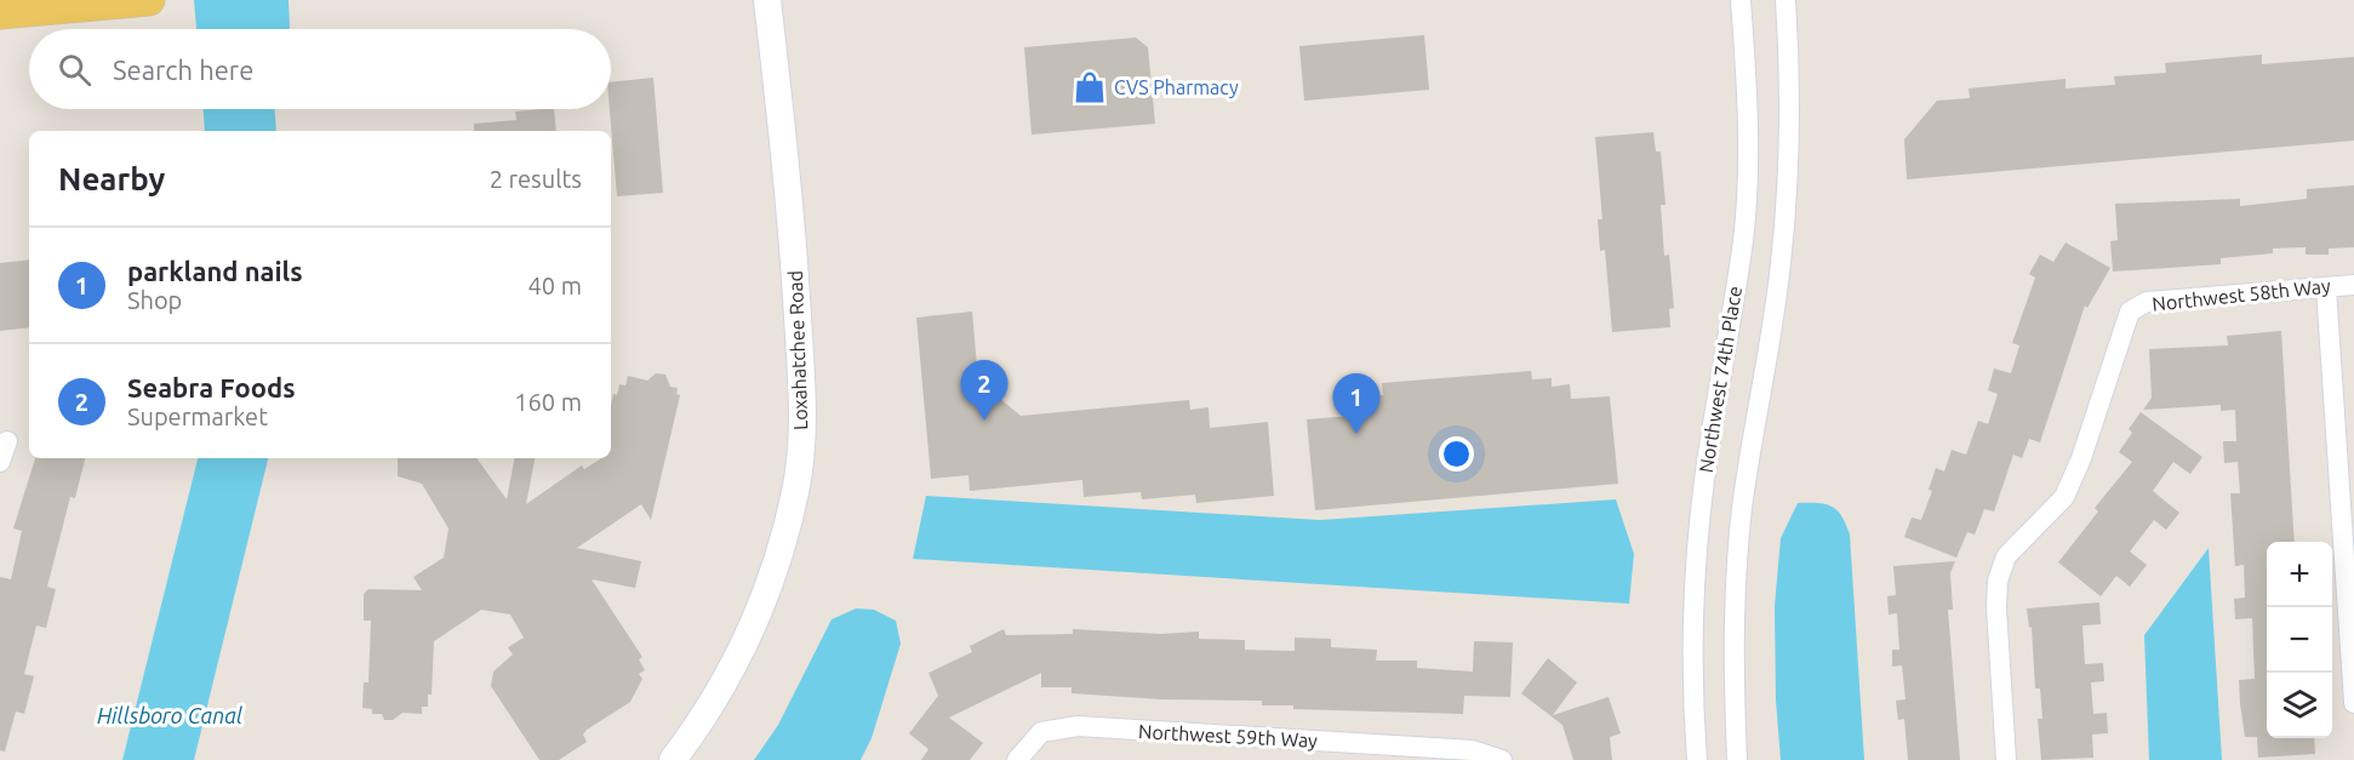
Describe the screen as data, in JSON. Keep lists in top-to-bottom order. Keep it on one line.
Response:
{"streets":{"main road":["Loxahatchee Road"],"street":["Northwest 58th Way","Northwest 74th Place","Northwest 59th Way"]},"water":["Hillsboro Canal"],"places":{"shop":["CVS Pharmacy"]},"page":{"search":"Search here","heading":["Nearby","2 results"],"list":[{"mark":"1","name":"parkland nails","note":"Shop","value":"40 m"},{"mark":"2","name":"Seabra Foods","note":"Supermarket","value":"160 m"}],"pins":["2","1"],"map_buttons":["+","−"]}}
